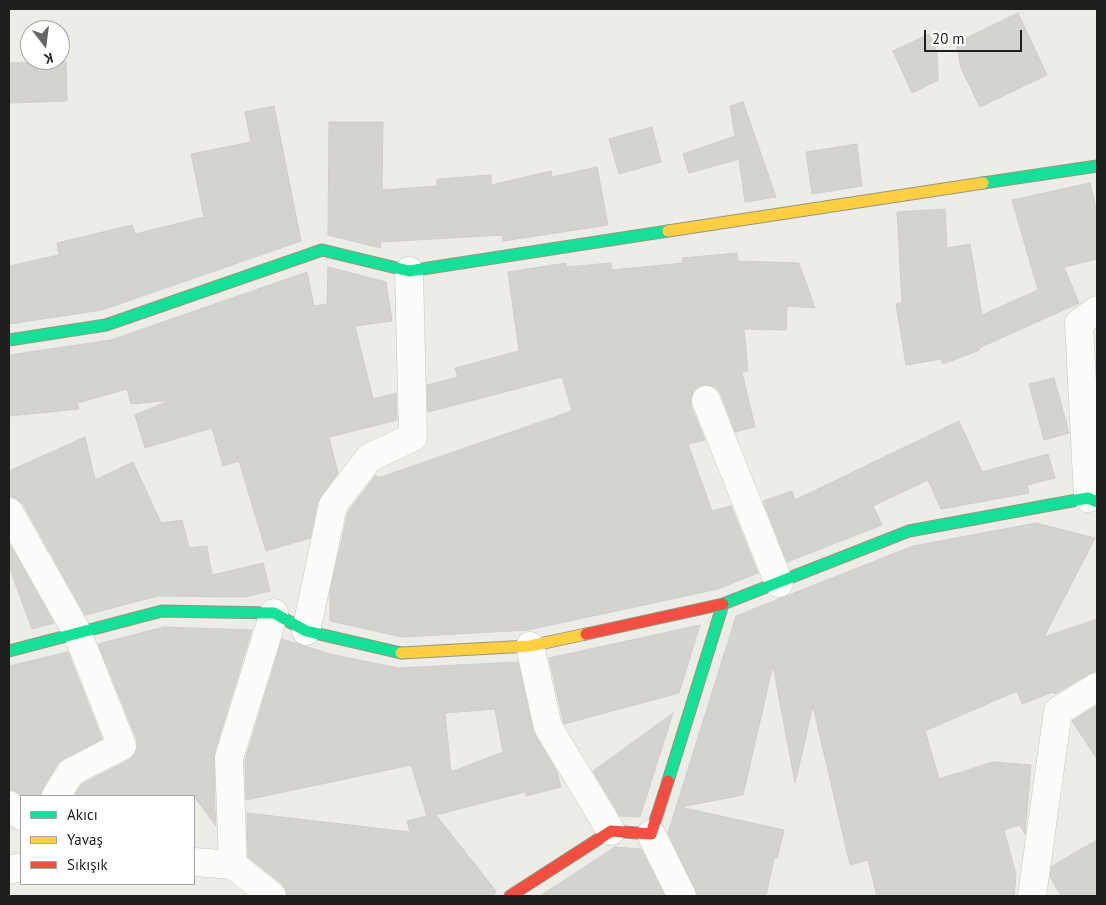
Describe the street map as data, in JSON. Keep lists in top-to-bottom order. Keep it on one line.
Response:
{"legend":["Akıcı","Yavaş","Sıkışık"],"scale_bar":"20 m","north":"bottom"}
